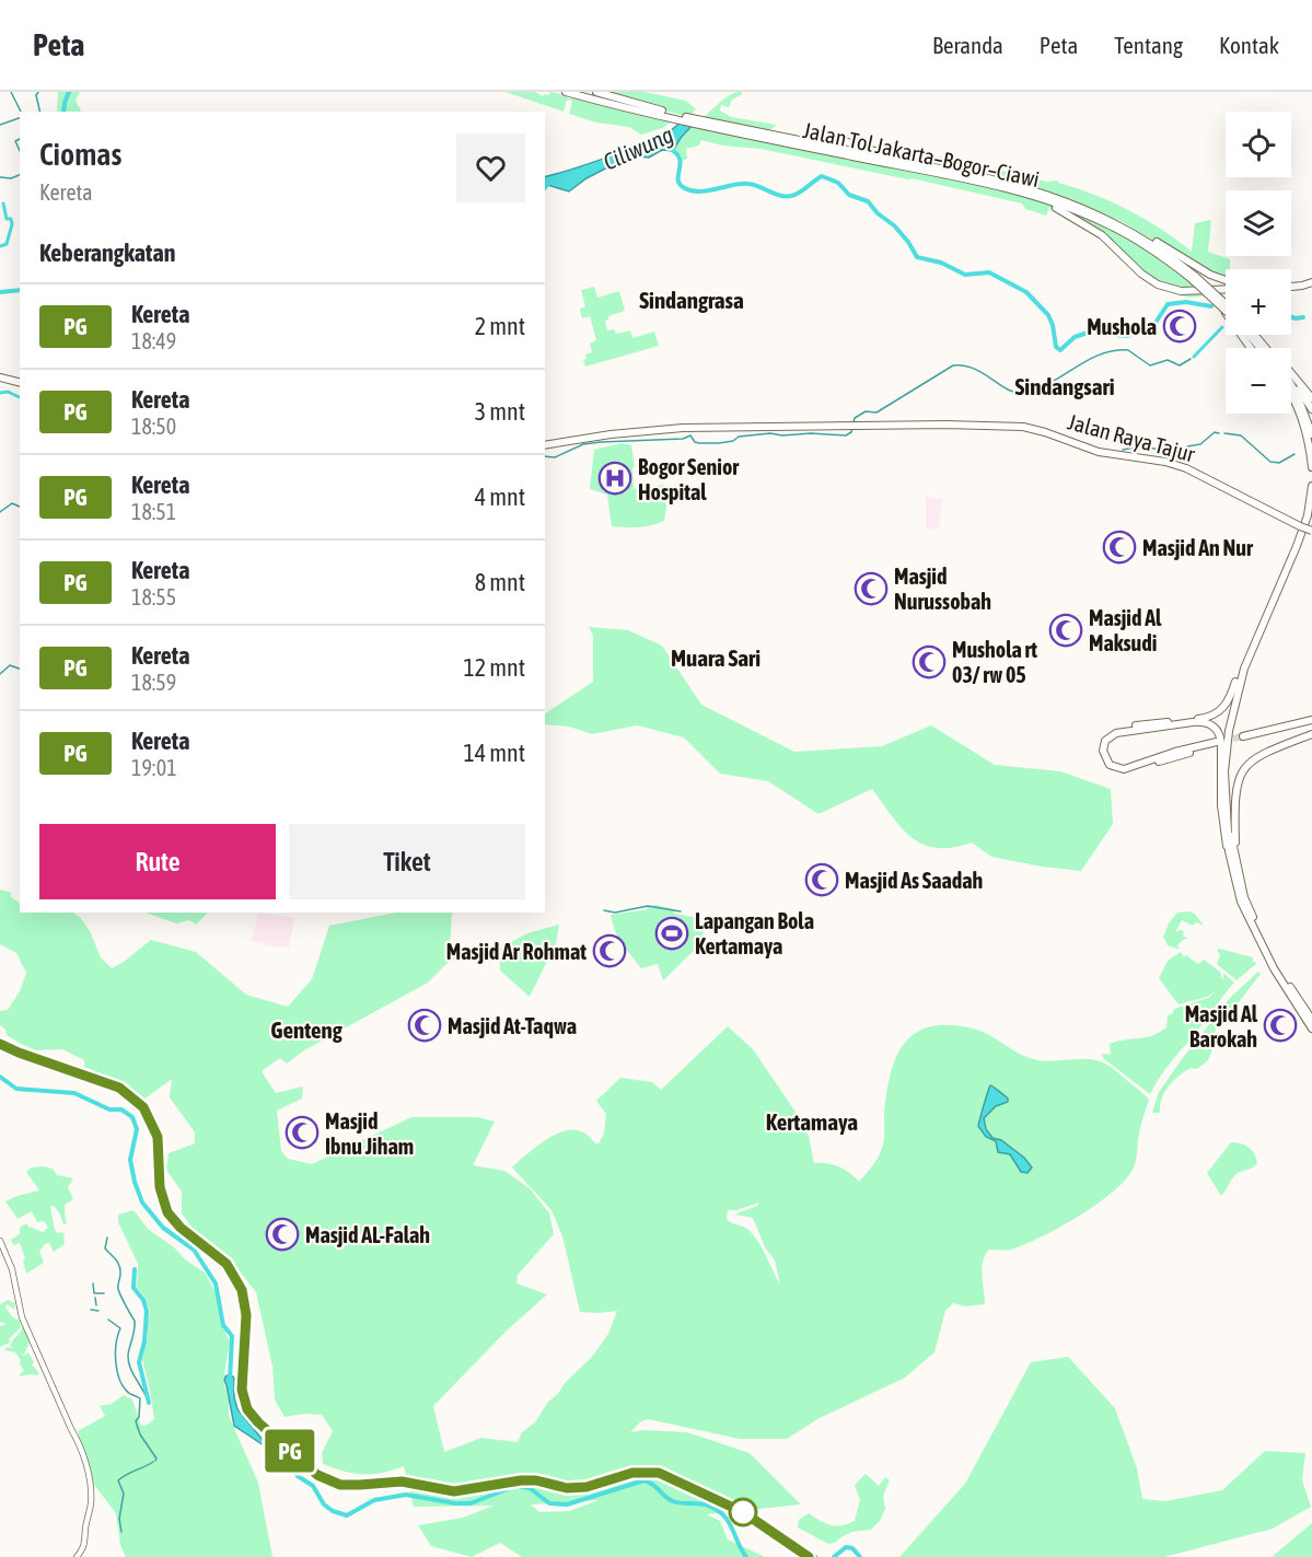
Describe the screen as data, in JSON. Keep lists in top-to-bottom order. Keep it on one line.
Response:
{"streets":{"highway":["Jalan Tol Jakarta–Bogor–Ciawi","Jalan Raya Tajur"]},"districts":["Sindangrasa","Sindangsari","Muara Sari","Genteng","Kertamaya"],"water":["Ciliwung"],"places":{"mosque":["Mushola","Masjid An Nur","Masjid Nurussobah","Masjid Al Maksudi","Mushola rt 03/ rw 05","Masjid As Saadah","Masjid Ar Rohmat","Masjid At-Taqwa","Masjid Al Barokah","Masjid Ibnu Jiham","Masjid AL-Falah"],"hospital":["Bogor Senior Hospital"],"sports":["Lapangan Bola Kertamaya"]},"page":{"header":"Peta","nav":["Beranda","Peta","Tentang","Kontak"],"on_map":"PG","map_buttons":["+","−"],"heading":[["Ciomas","Kereta"],"Keberangkatan"],"list":[{"mark":"PG","name":"Kereta","note":"18:49","value":"2 mnt"},{"mark":"PG","name":"Kereta","note":"18:50","value":"3 mnt"},{"mark":"PG","name":"Kereta","note":"18:51","value":"4 mnt"},{"mark":"PG","name":"Kereta","note":"18:55","value":"8 mnt"},{"mark":"PG","name":"Kereta","note":"18:59","value":"12 mnt"},{"mark":"PG","name":"Kereta","note":"19:01","value":"14 mnt"}],"buttons":["Rute","Tiket"]}}
